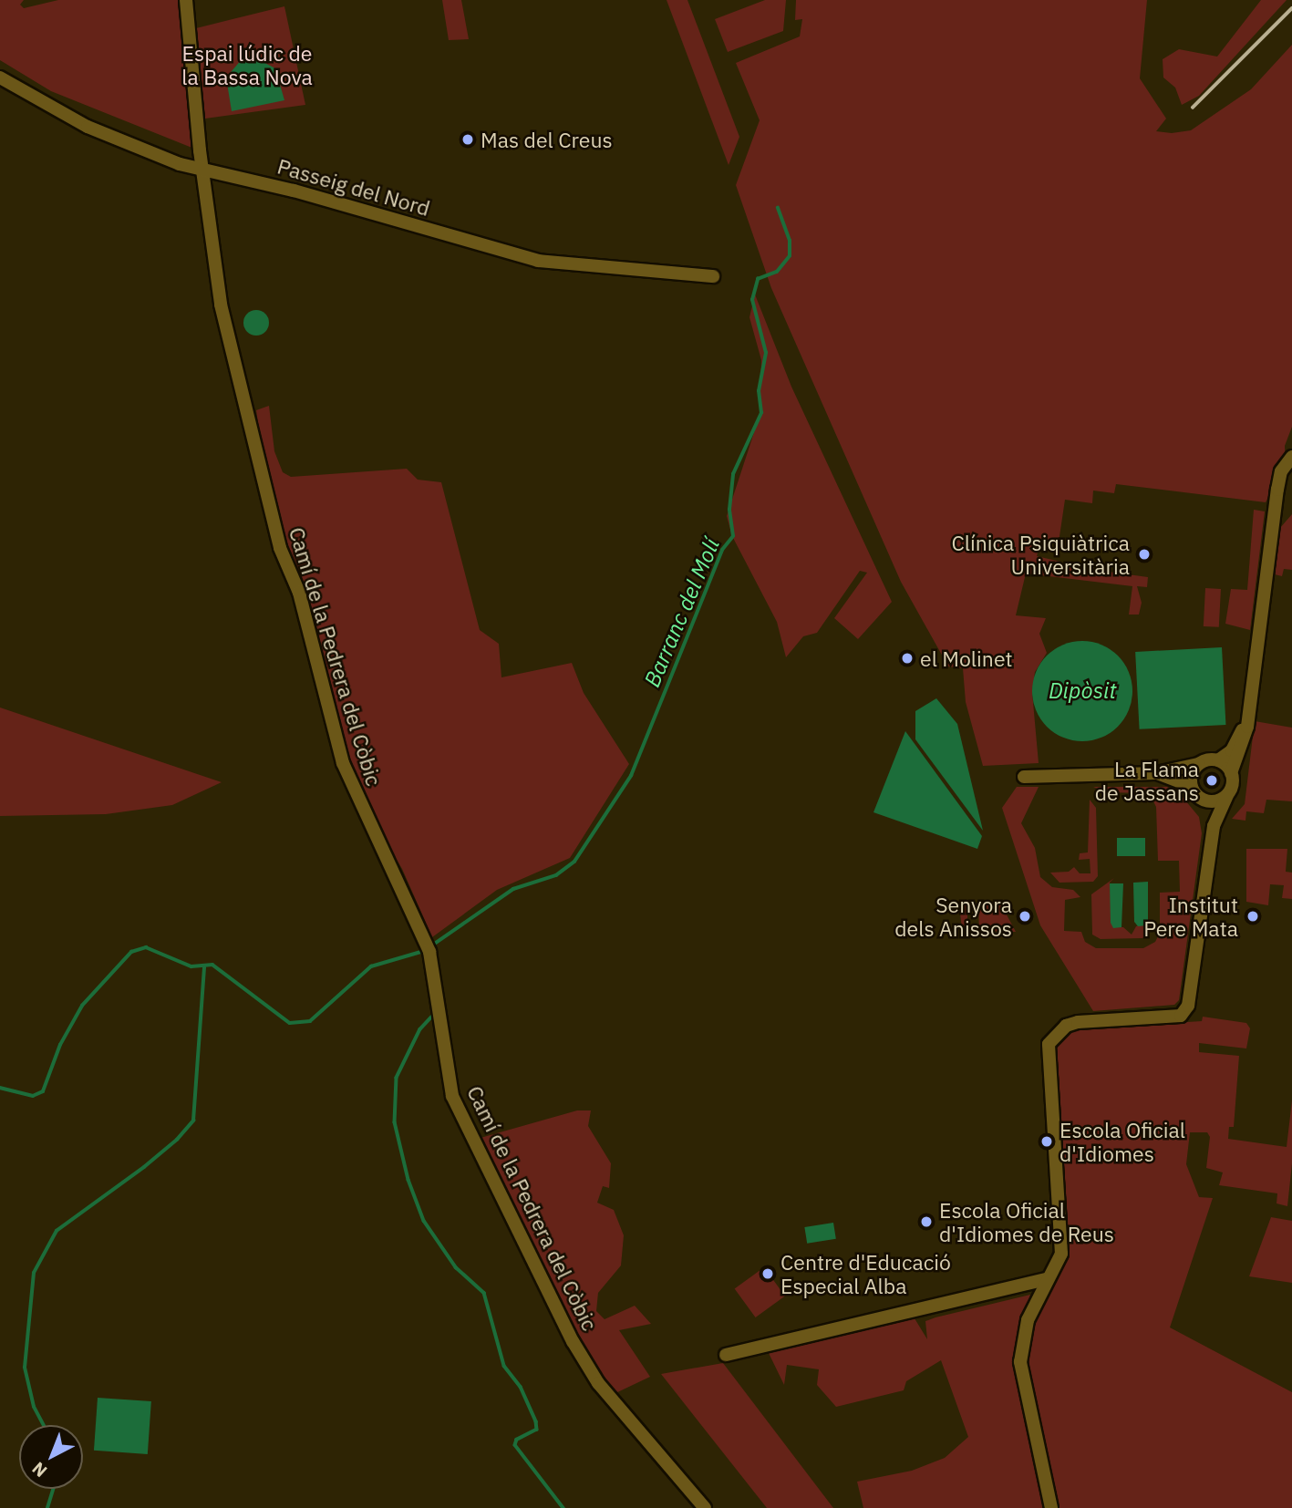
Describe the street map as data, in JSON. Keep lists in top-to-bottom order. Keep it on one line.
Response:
{"streets":{"street":["Passeig del Nord","Camí de la Pedrera del Còbic"]},"crossings":[["Passeig del Nord","Camí de la Pedrera del Còbic"]],"water":["Barranc del Molí","Dipòsit"],"parks":["Espai lúdic de la Bassa Nova"],"places":["Mas del Creus","Clínica Psiquiàtrica Universitària","el Molinet","La Flama de Jassans","Senyora dels Anissos","Institut Pere Mata","Escola Oficial d'Idiomes","Escola Oficial d'Idiomes de Reus","Centre d'Educació Especial Alba"],"north":"bottom left"}
